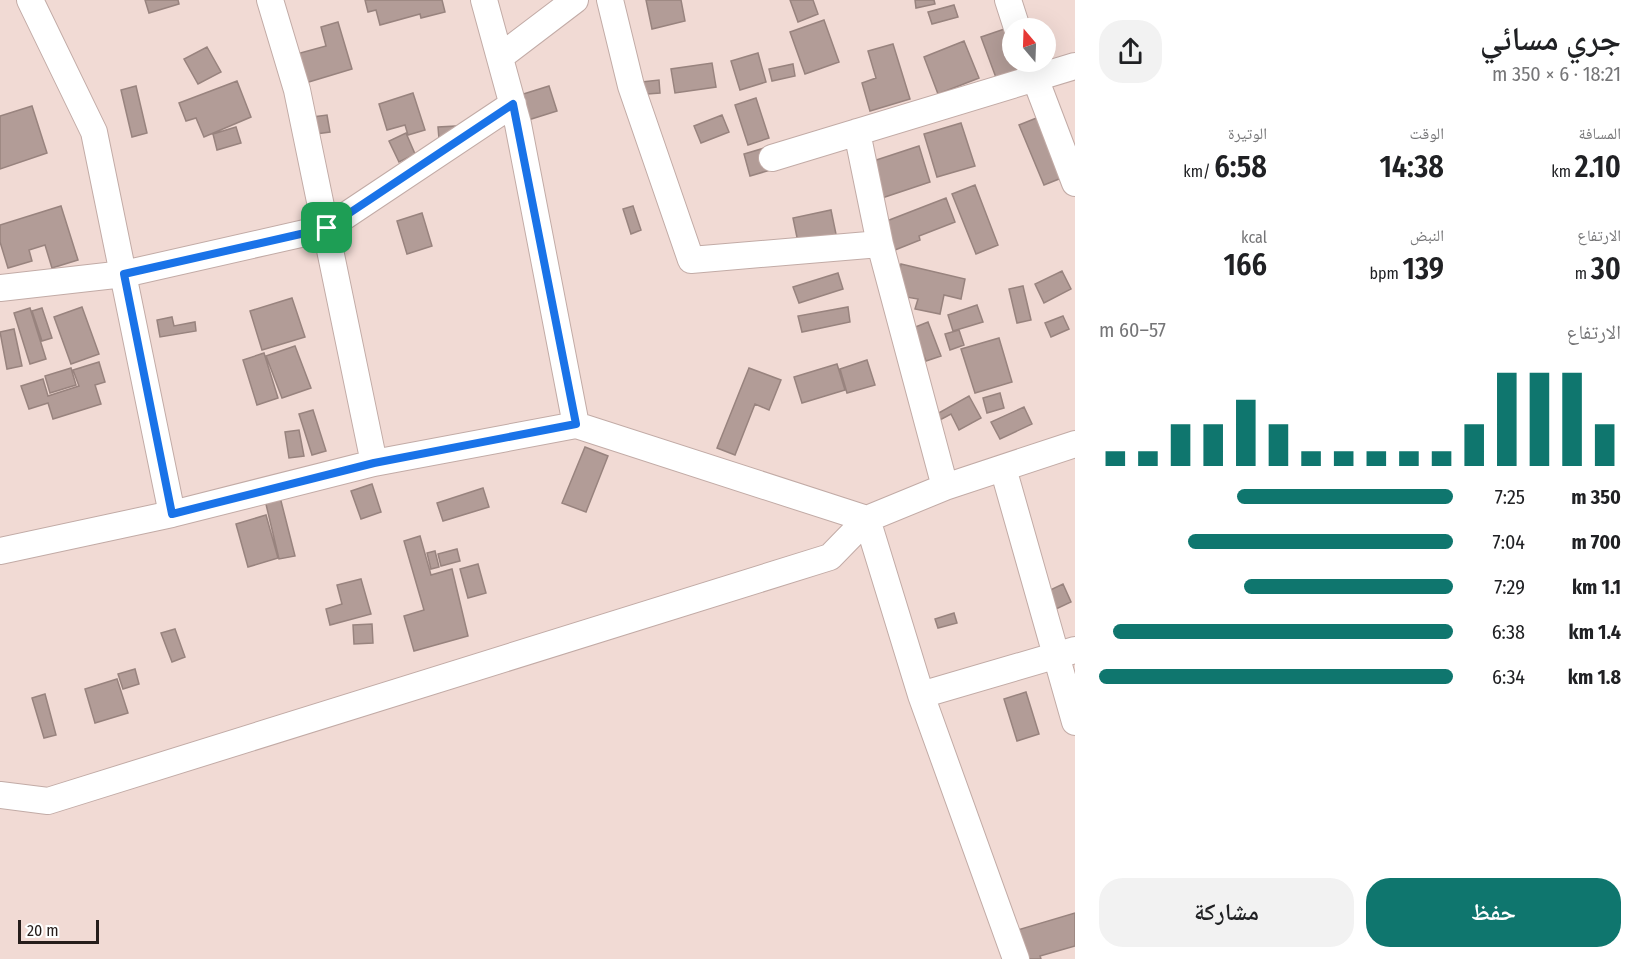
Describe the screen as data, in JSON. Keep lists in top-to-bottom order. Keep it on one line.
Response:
{"scale_bar":"20 m","north":"top","page":{"heading":["جري مسائي","18:21 · 6 × 350 m"],"stats":[["المسافة","2.10 km"],["الوقت","14:38"],["الوتيرة","6:58 /km"],["الارتفاع","30 m"],["النبض","139 bpm"],["kcal","166"]],"chart":["الارتفاع","57–60 m"],"list":[{"name":"350 m","note":"7:25"},{"name":"700 m","note":"7:04"},{"name":"1.1 km","note":"7:29"},{"name":"1.4 km","note":"6:38"},{"name":"1.8 km","note":"6:34"}],"buttons":["حفظ","مشاركة"],"scale":"20 m"}}
